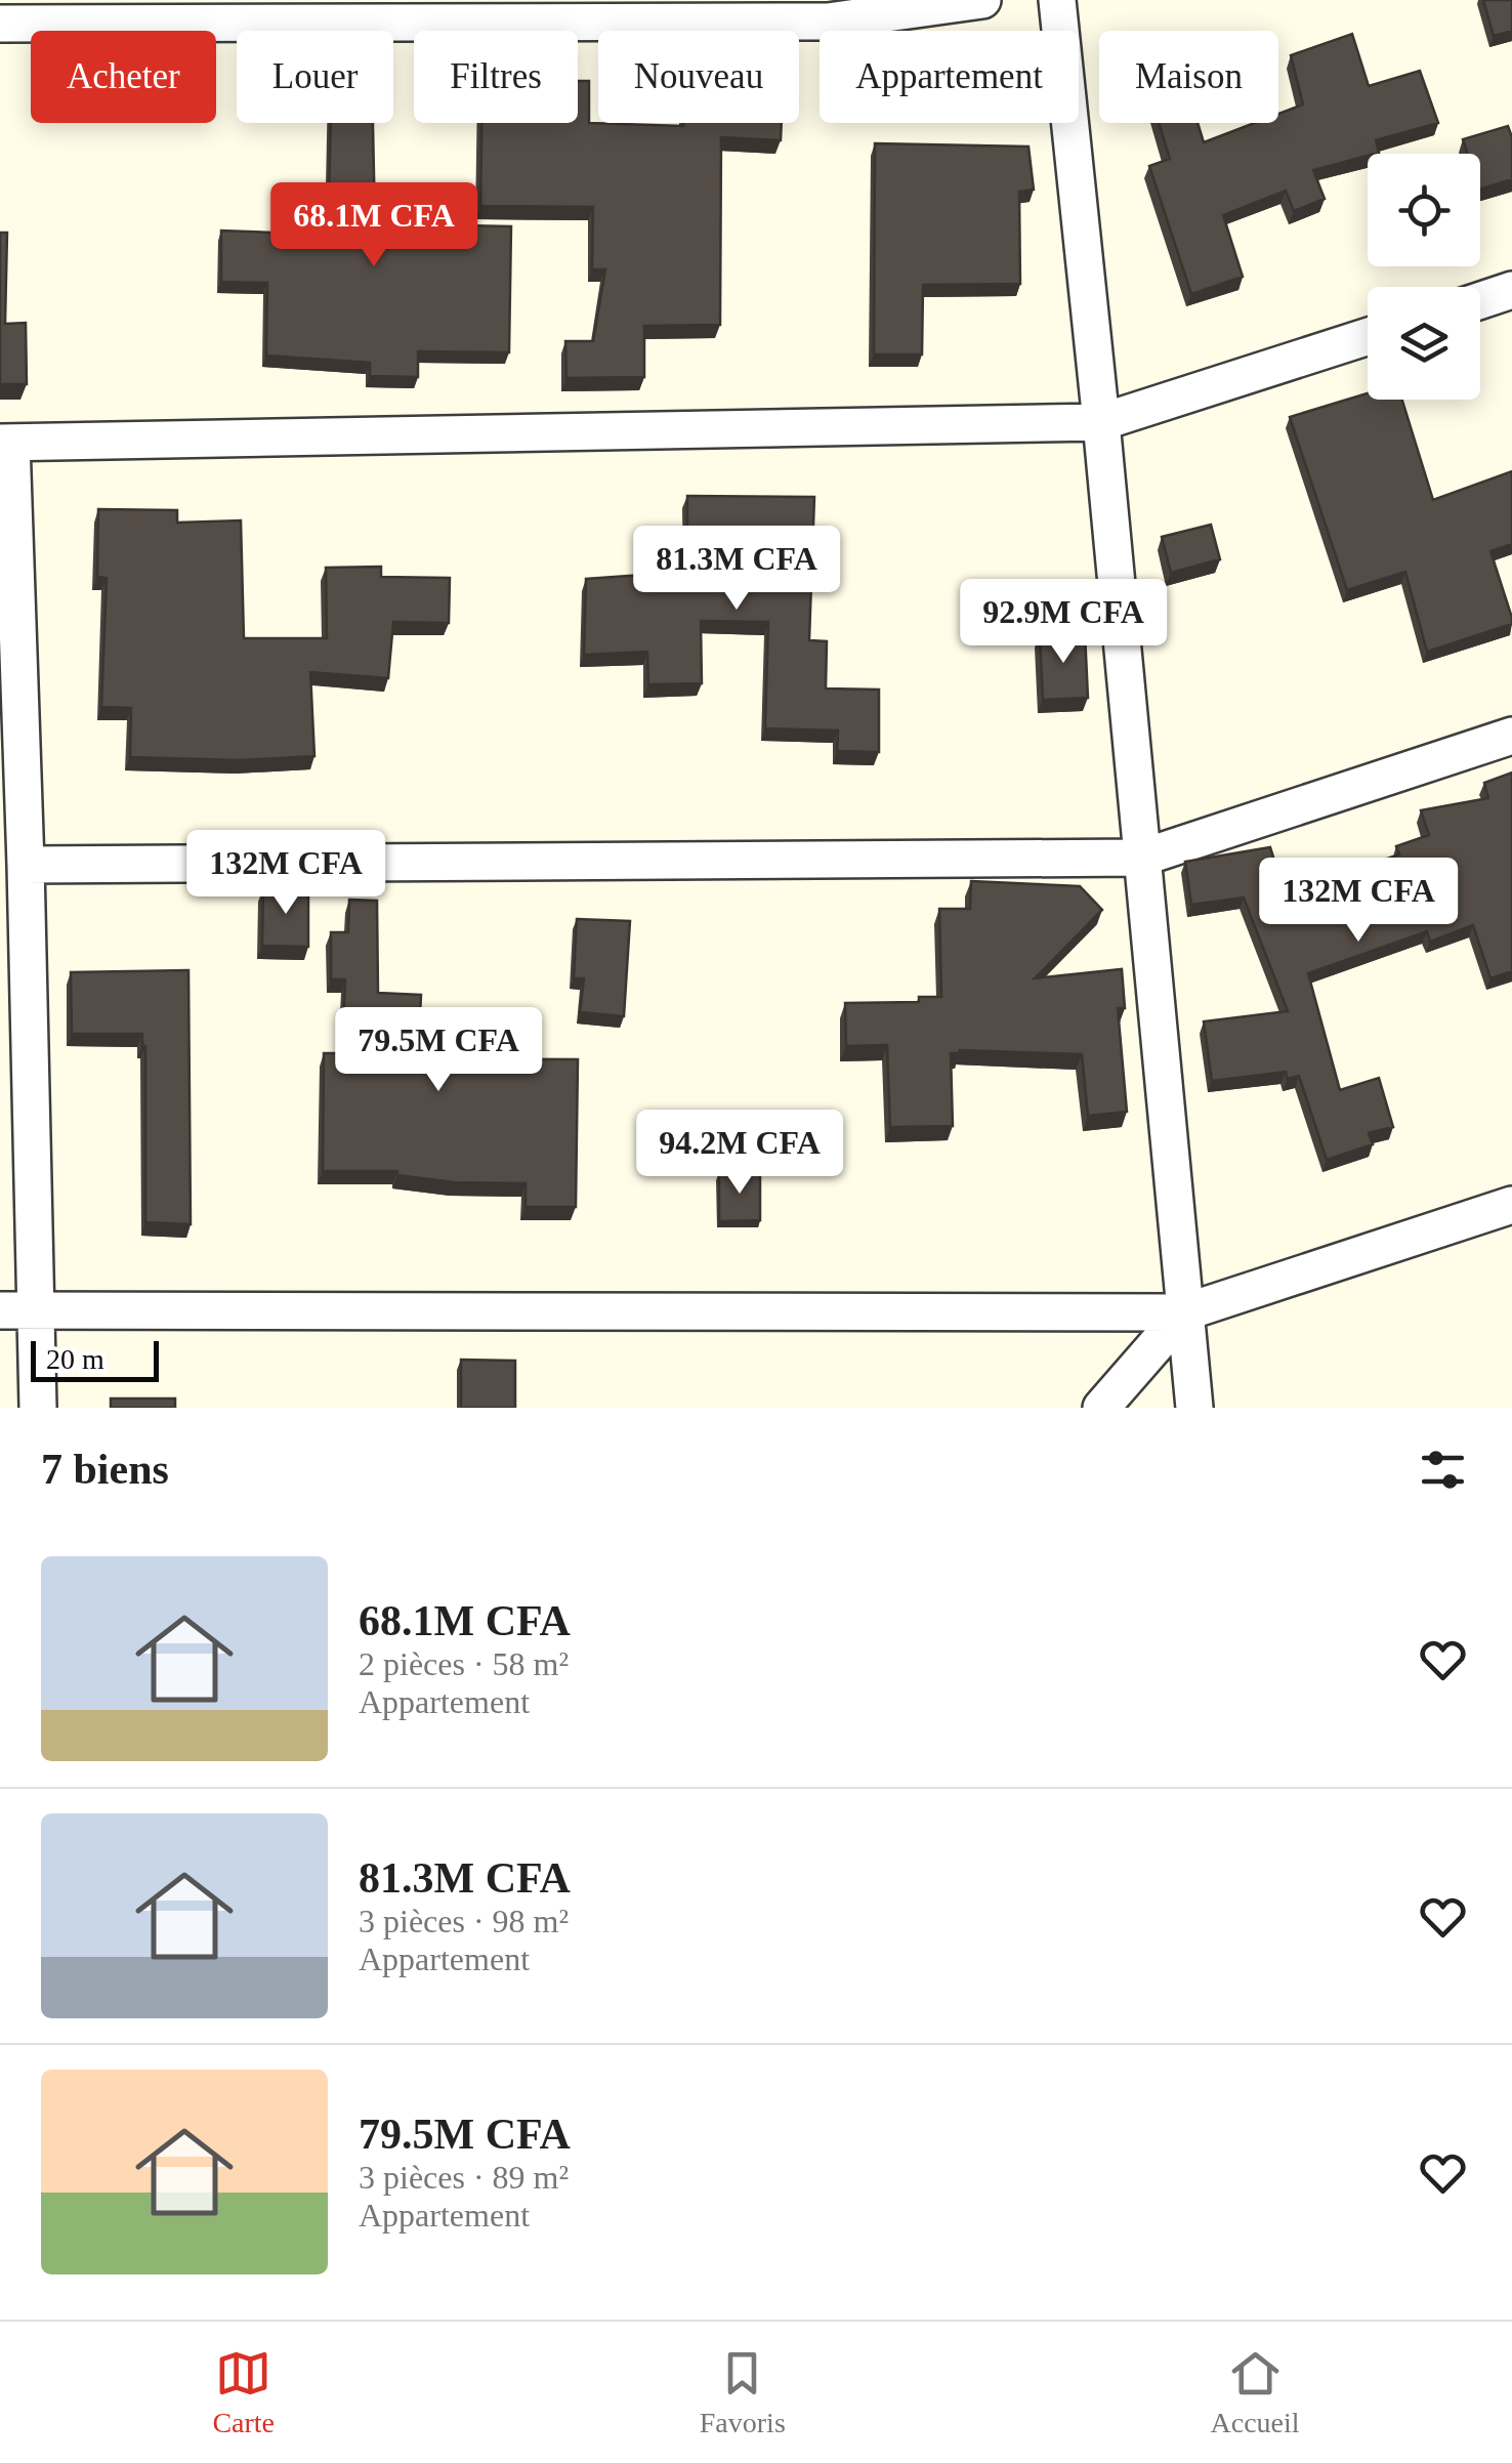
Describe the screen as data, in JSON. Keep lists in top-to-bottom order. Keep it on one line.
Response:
{"scale_bar":"20 m","page":{"chip":["Acheter","Louer","Filtres","Nouveau","Appartement","Maison"],"price":["68.1M CFA","81.3M CFA","92.9M CFA","132M CFA","132M CFA","79.5M CFA","94.2M CFA"],"scale":"20 m","heading":"7 biens","list":[{"name":"68.1M CFA","note":"2 pièces · 58 m² · Appartement"},{"name":"81.3M CFA","note":"3 pièces · 98 m² · Appartement"},{"name":"79.5M CFA","note":"3 pièces · 89 m² · Appartement"}],"tabs":["Carte","Favoris","Accueil"]}}
